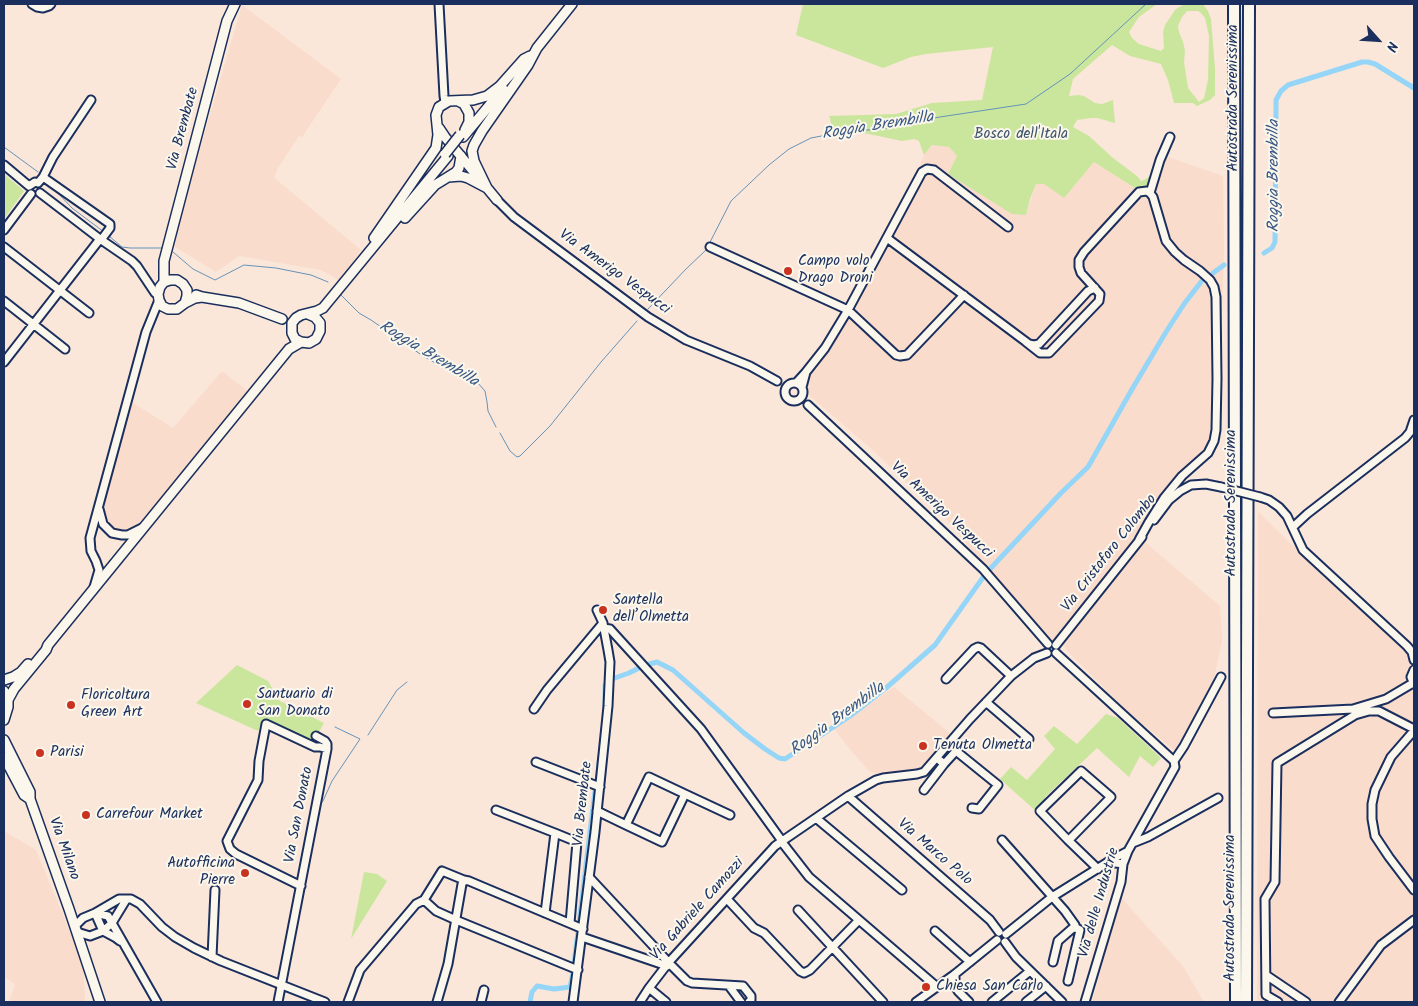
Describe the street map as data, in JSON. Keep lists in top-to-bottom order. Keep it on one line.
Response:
{"streets":{"highway":["Autostrada Serenissima"],"main road":["Via Brembate","Via Milano"],"street":["Via Amerigo Vespucci","Via Cristoforo Colombo","Via San Donato","Via Marco Polo","Via delle Industrie","Via Gabriele Camozzi"]},"crossings":[["Via Amerigo Vespucci","Via Cristoforo Colombo"]],"water":["Roggia Brembilla"],"parks":["Bosco dell'Itala"],"places":["Campo volo Drago Droni","Santella dell’Olmetta","Santuario di San Donato","Floricoltura Green Art","Tenuta Olmetta","Parisi","Carrefour Market","Autofficina Pierre","Chiesa San Carlo"],"north":"bottom right"}
